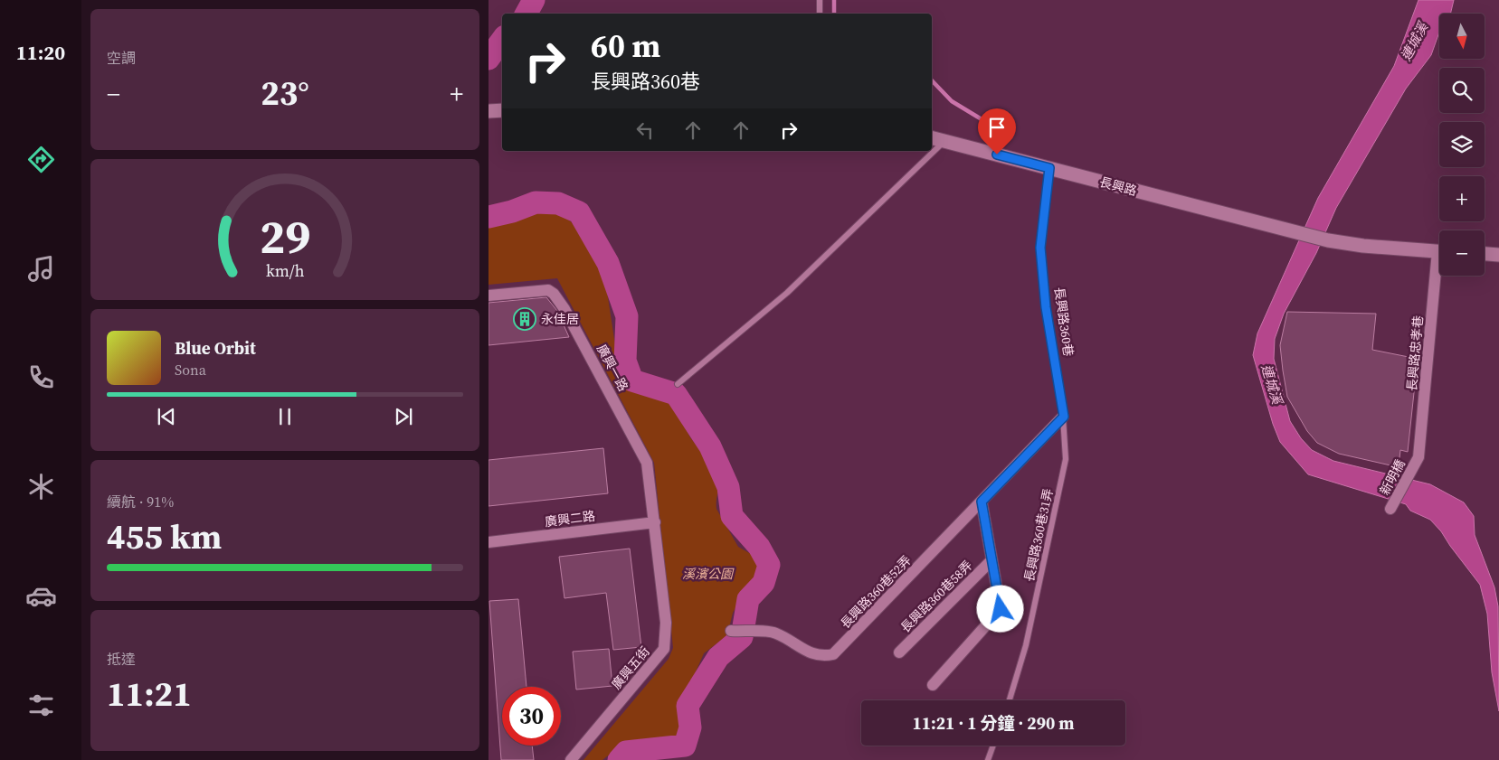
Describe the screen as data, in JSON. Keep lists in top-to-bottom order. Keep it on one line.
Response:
{"streets":{"main road":["長興路"],"street":["長興路忠孝巷","廣興一路","新明橋","廣興二路","長興路360巷52弄","長興路360巷58弄","廣興五街"],"lane":["長興路360巷","長興路360巷31弄"]},"crossings":[["長興路","長興路360巷"],["長興路360巷","長興路360巷31弄"],["長興路忠孝巷","新明橋"],["廣興一路","廣興二路"],["廣興一路","廣興五街"],["廣興二路","廣興五街"]],"water":["連城溪"],"parks":["溪濱公園"],"places":{"building":["永佳居"]},"north":"bottom","page":{"tabs":"11:20","tile":["空調",["續航 · 91%","455 km"],["抵達","11:21"]],"map_buttons":["+","−"],"turn":["60 m","長興路360巷"],"heat":["−","23°","+"],"song":["Blue Orbit","Sona"],"limit":"30","trip":"11:21 · 1 分鐘 · 290 m","gauge":["29","km/h"]}}
